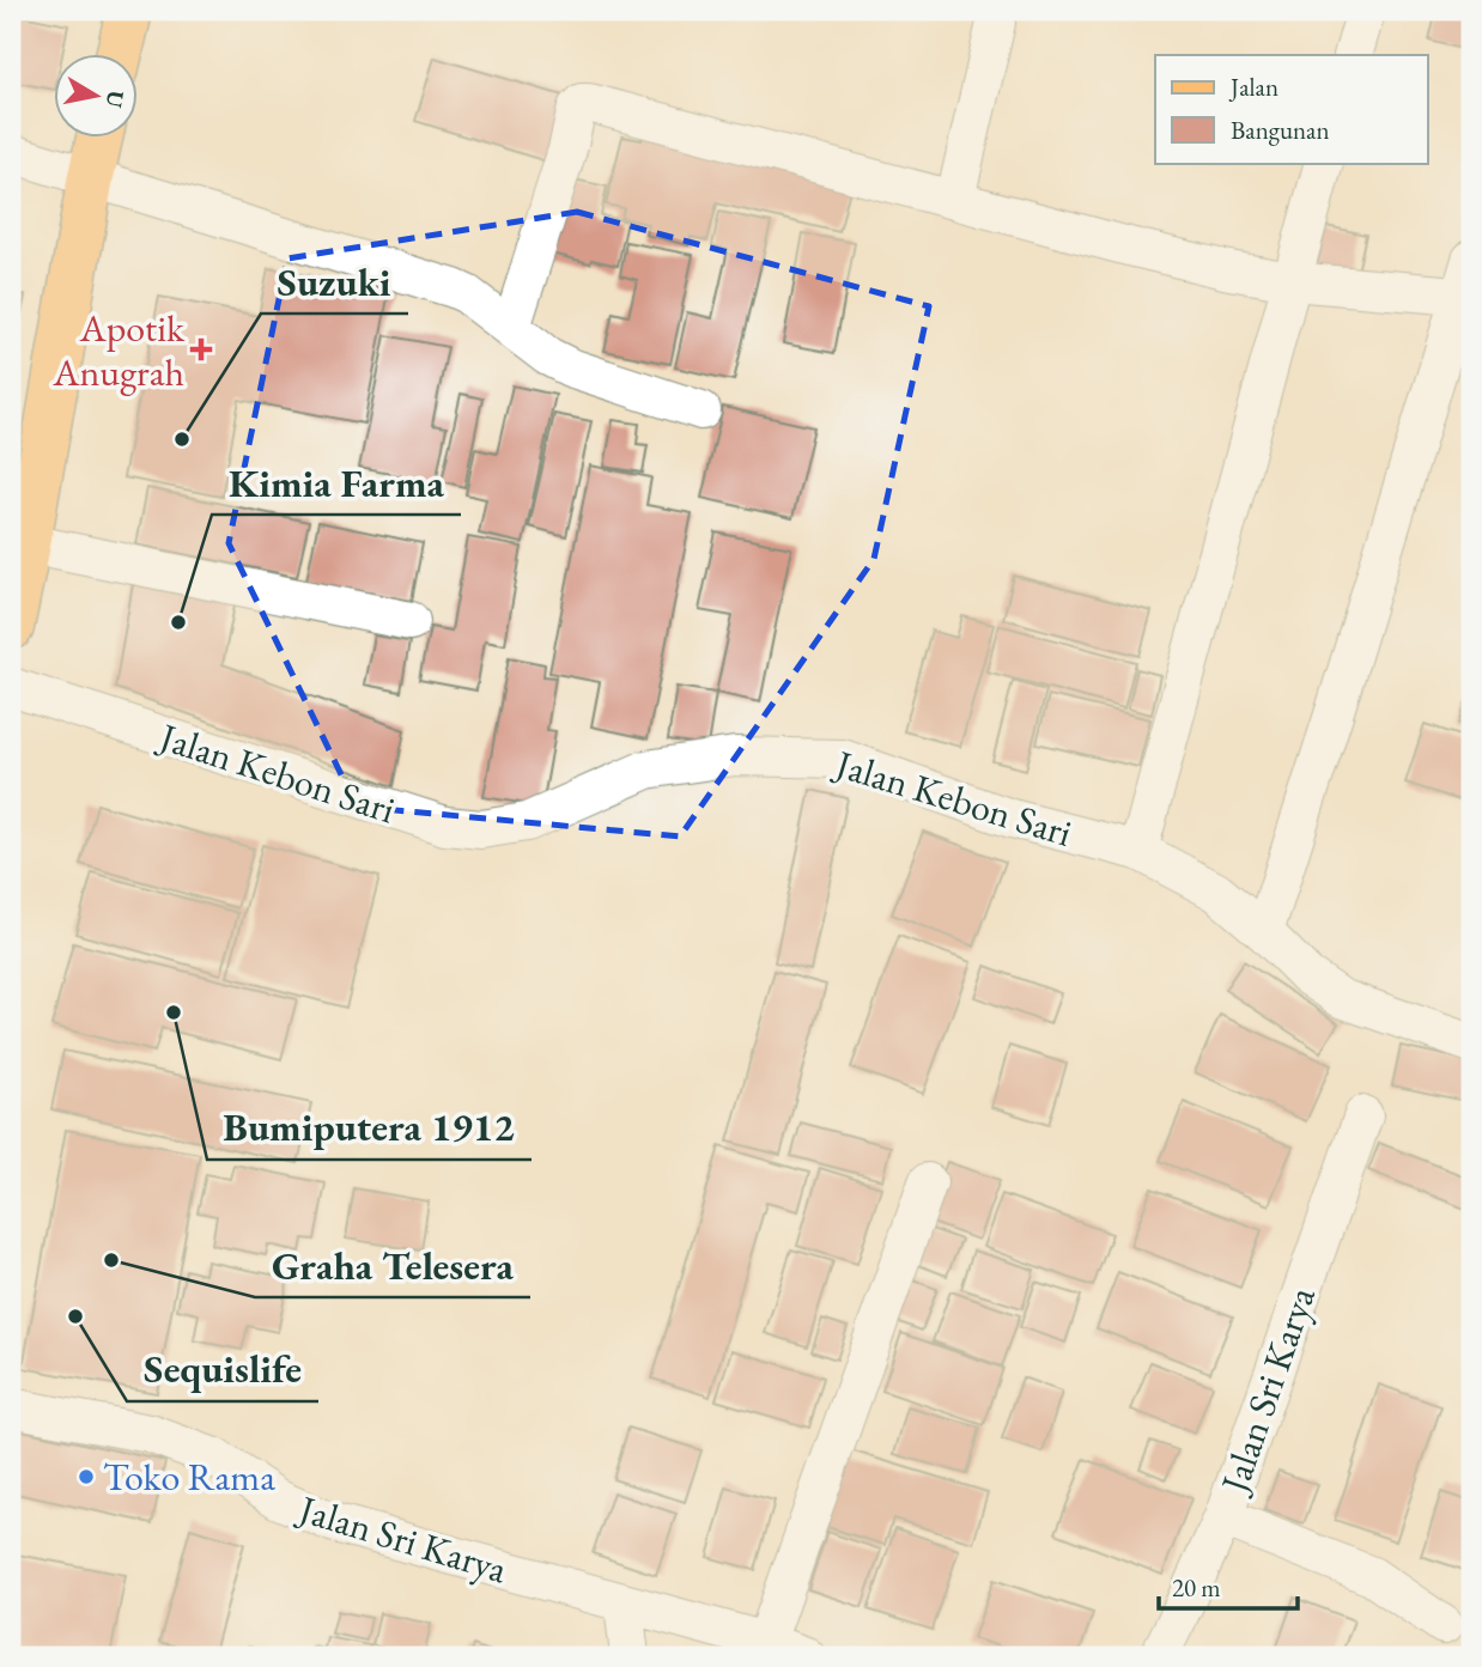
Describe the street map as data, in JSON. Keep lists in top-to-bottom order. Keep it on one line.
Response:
{"streets":{"street":["Jalan Kebon Sari","Jalan Sri Karya"]},"places":{"health":["Apotik Anugrah"],"other":["Suzuki","Kimia Farma","Bumiputera 1912","Graha Telesera","Sequislife","Toko Rama"]},"legend":["Jalan","Bangunan"],"scale_bar":"20 m","north":"right"}
